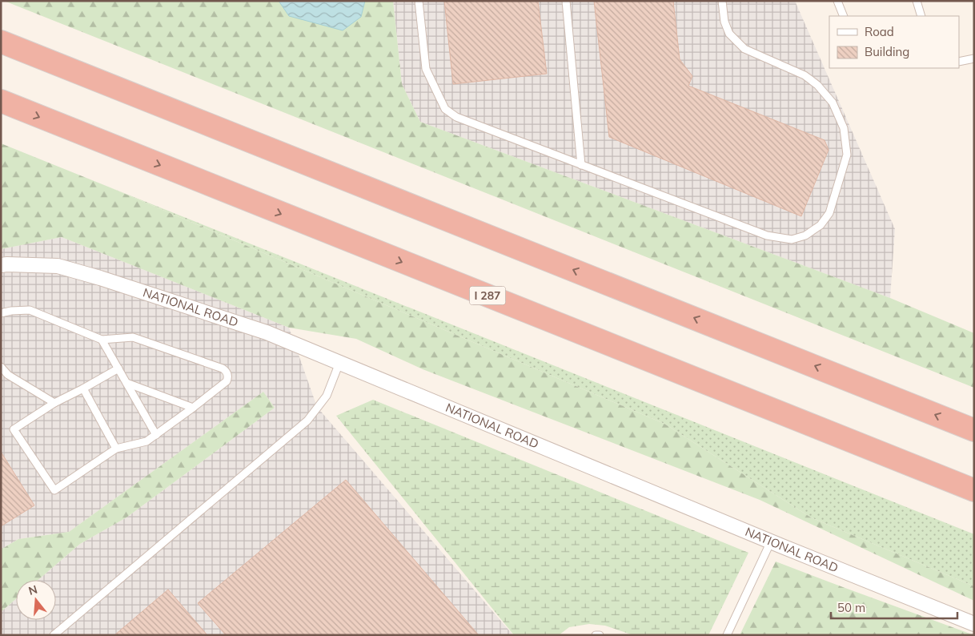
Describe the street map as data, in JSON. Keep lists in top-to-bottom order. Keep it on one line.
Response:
{"streets":{"highway":["I 287"],"street":["NATIONAL ROAD"]},"legend":["Road","Building"],"scale_bar":"50 m","north":"top"}
